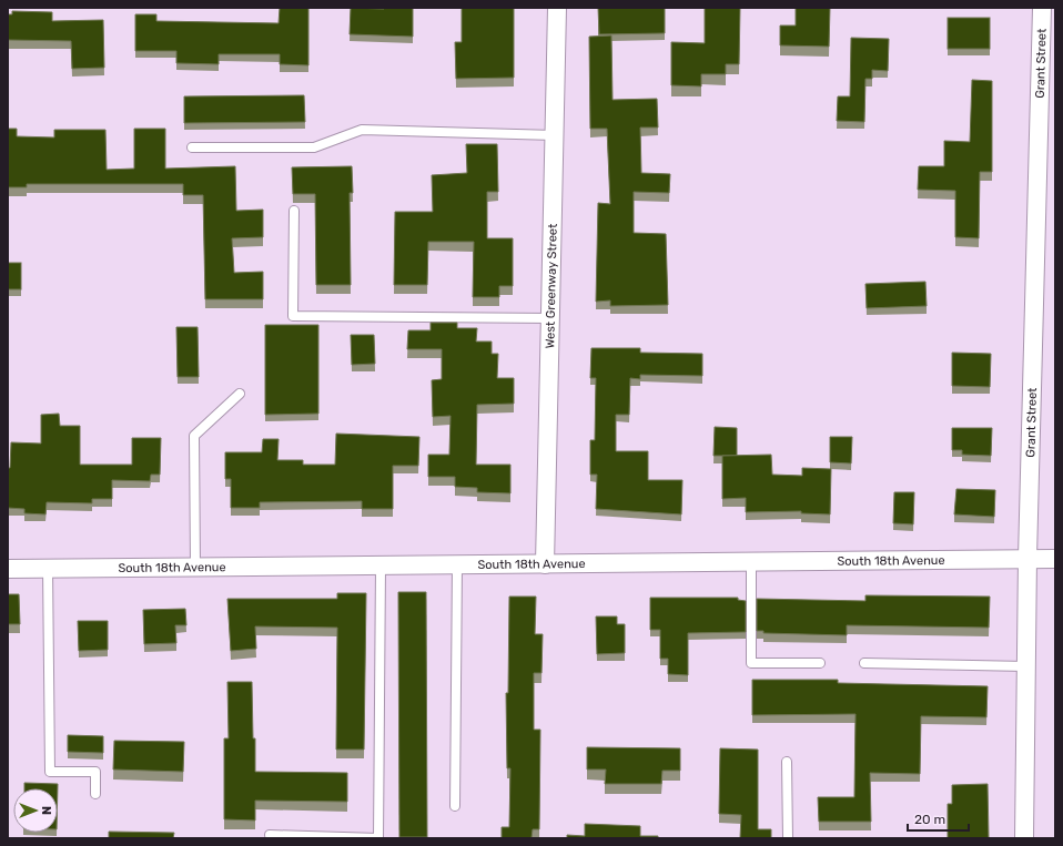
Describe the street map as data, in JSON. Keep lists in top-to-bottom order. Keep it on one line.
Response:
{"streets":{"street":["Grant Street","West Greenway Street","South 18th Avenue"]},"crossings":[["Grant Street","South 18th Avenue"],["West Greenway Street","South 18th Avenue"]],"scale_bar":"20 m","north":"right"}
